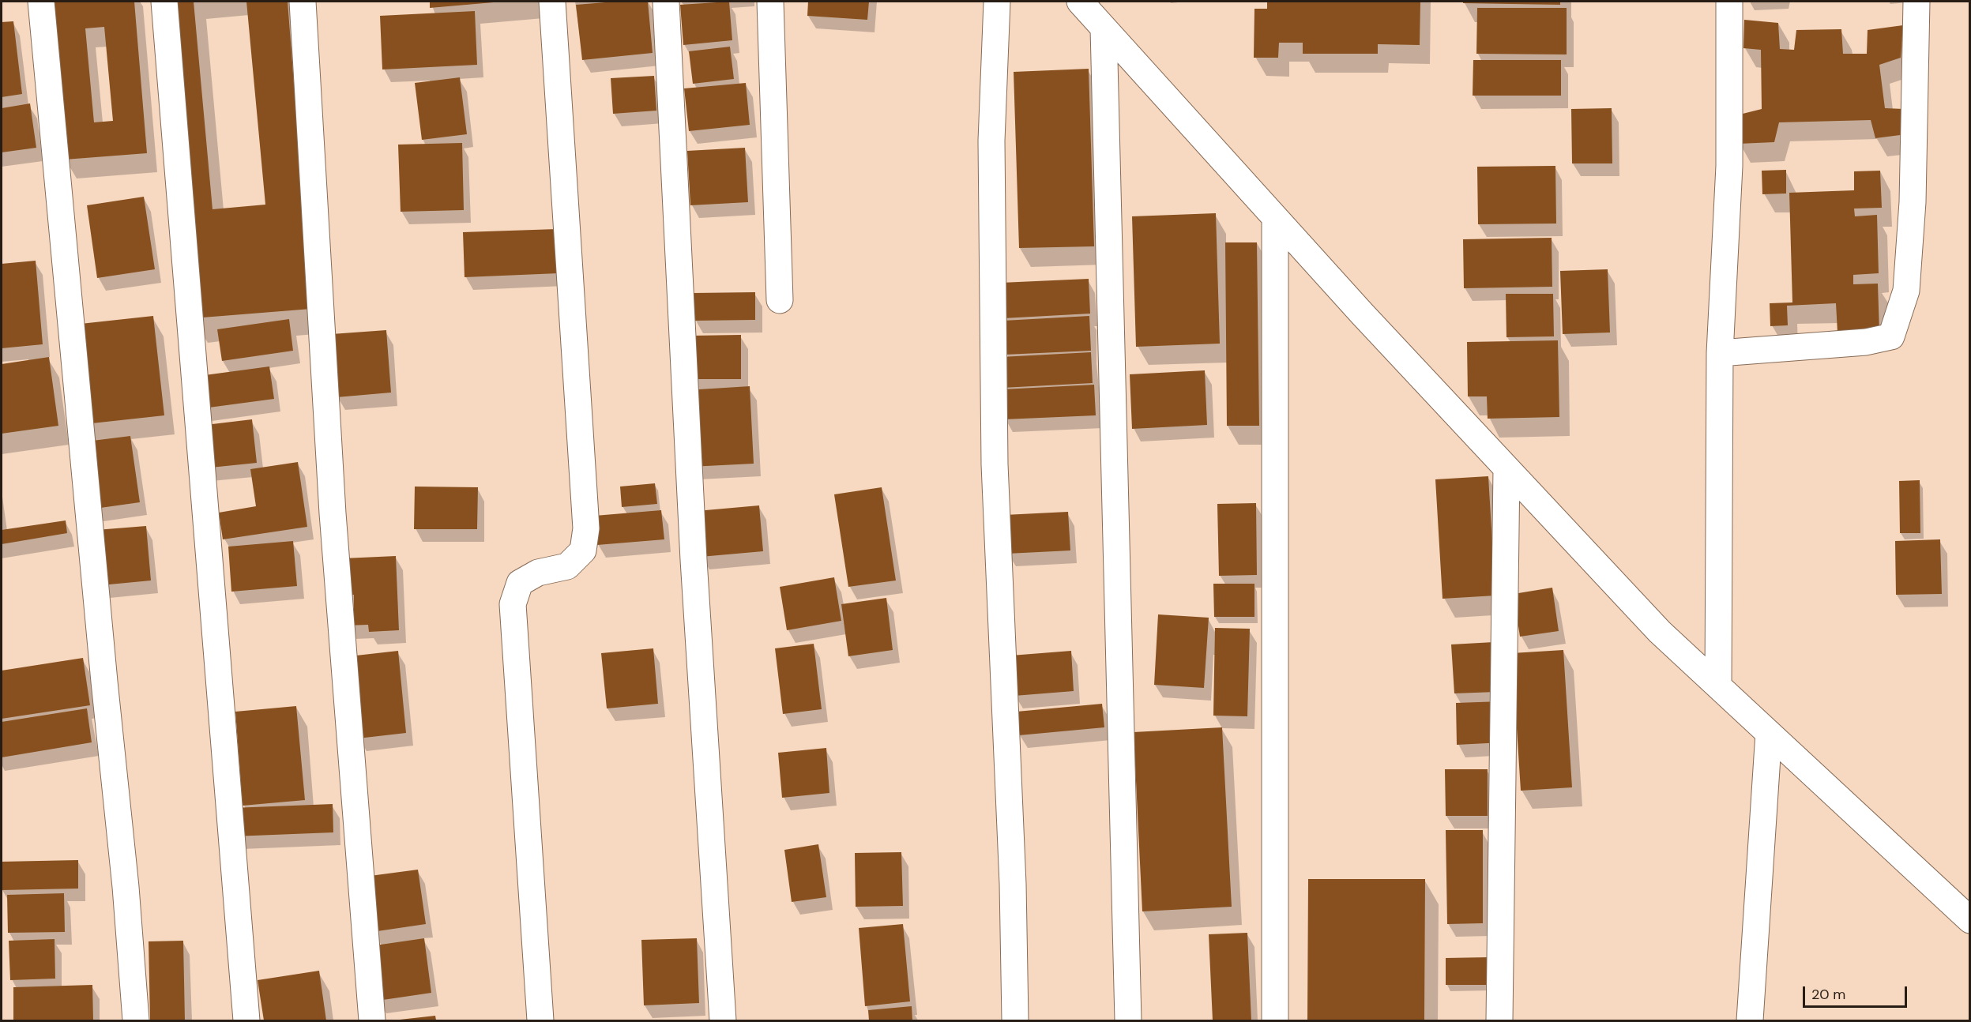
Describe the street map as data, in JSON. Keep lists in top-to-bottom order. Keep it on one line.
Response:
{"scale_bar":"20 m"}
